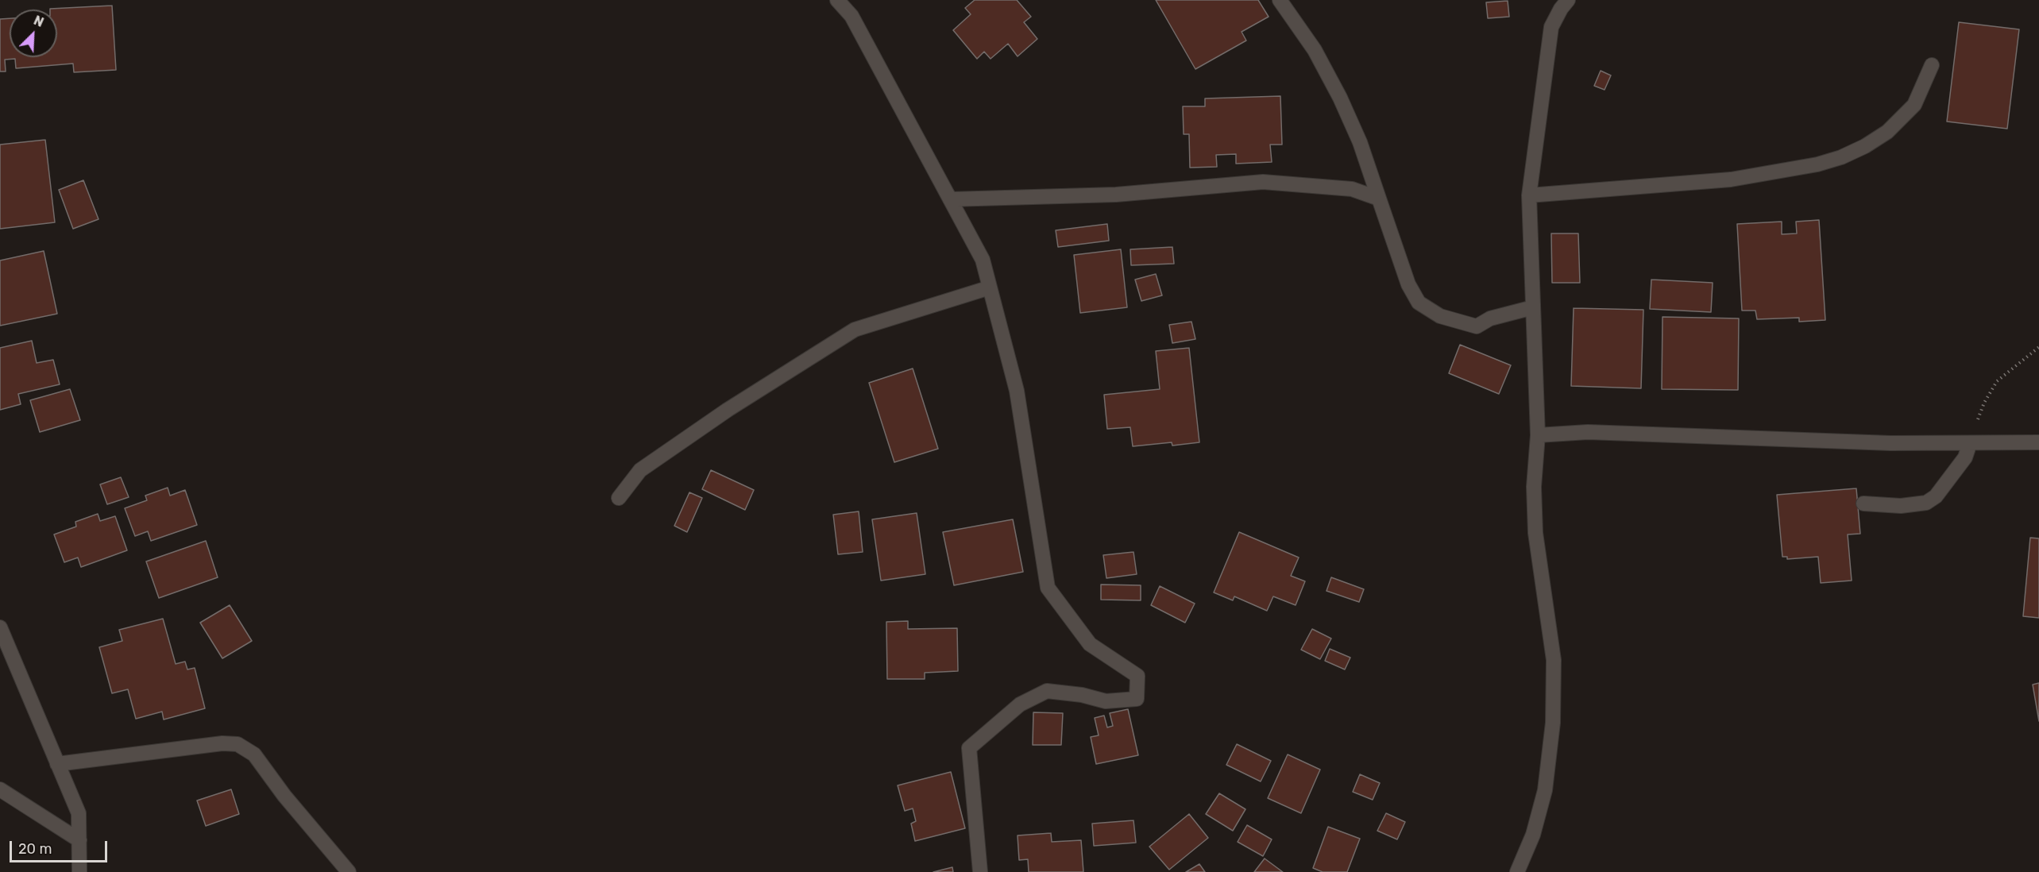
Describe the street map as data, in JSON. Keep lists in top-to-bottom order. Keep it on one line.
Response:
{"scale_bar":"20 m","north":"top right"}
